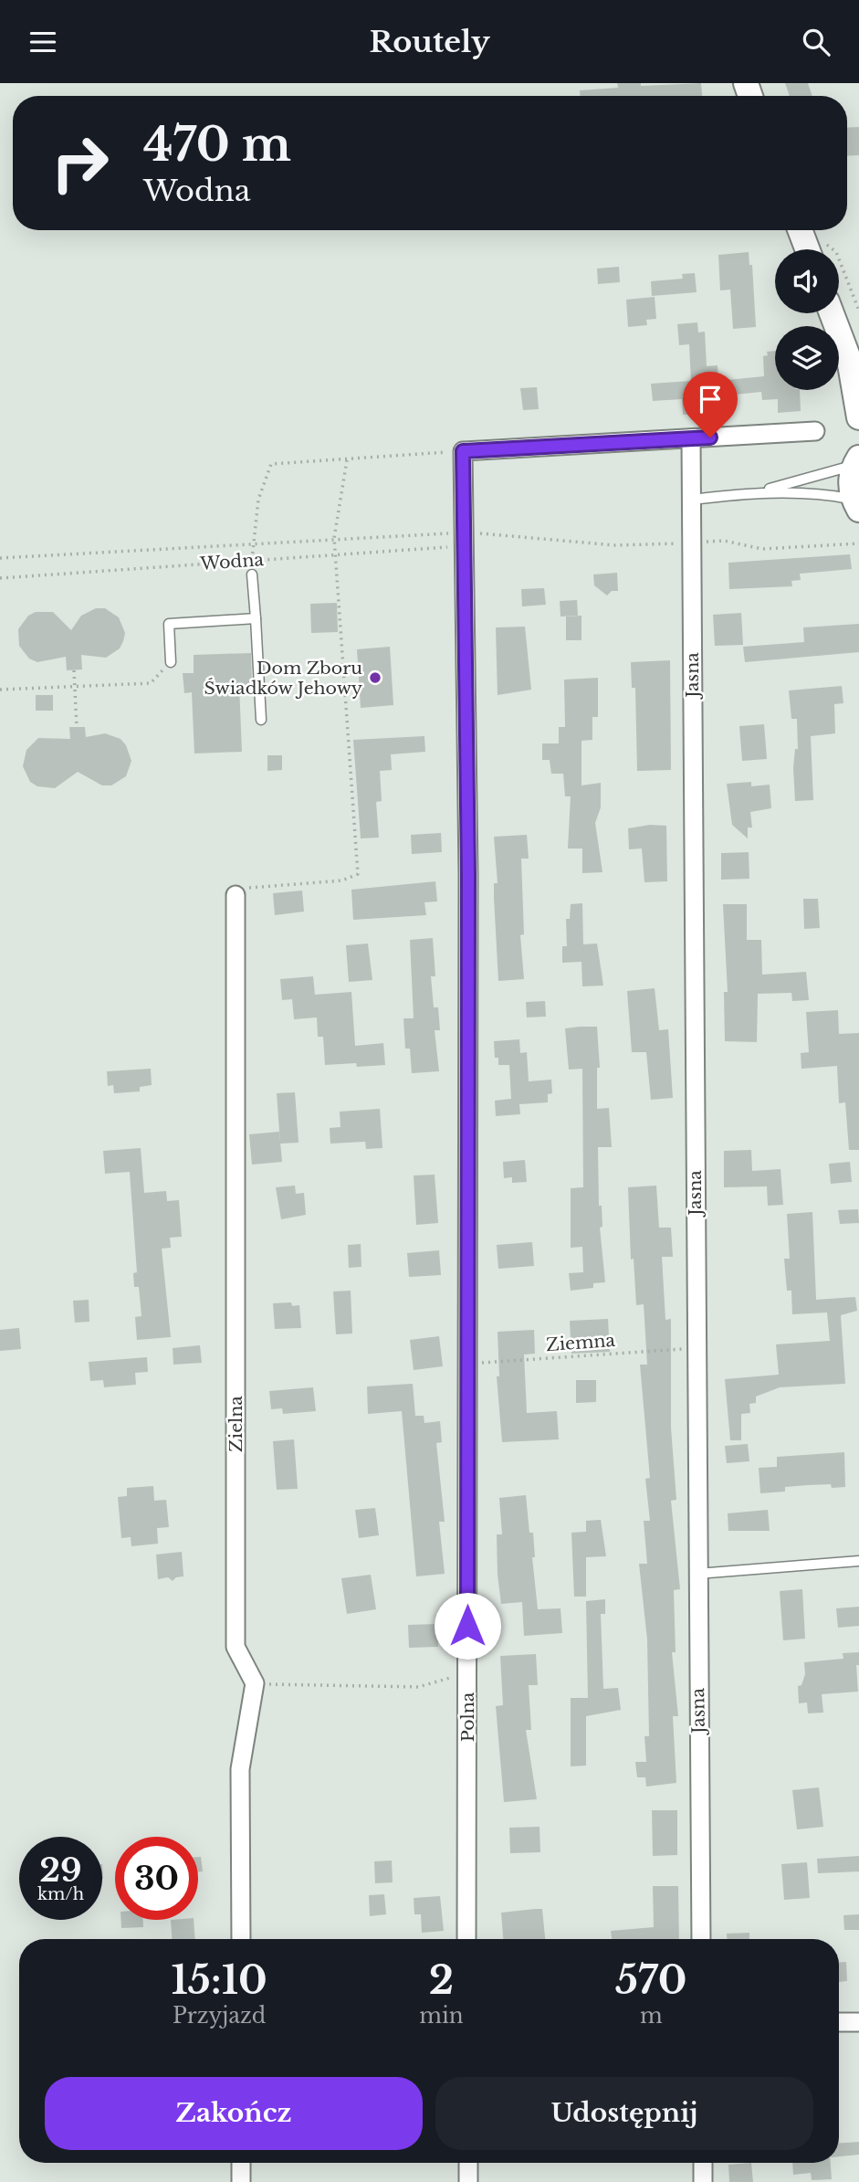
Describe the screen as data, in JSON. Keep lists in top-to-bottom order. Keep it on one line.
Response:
{"streets":{"street":["Jasna","Zielna","Polna"],"path":["Wodna","Ziemna"]},"crossings":[["Wodna","Polna"],["Jasna","Ziemna"],["Ziemna","Polna"]],"places":["Dom Zboru Świadków Jehowy"],"page":{"header":"Routely","turn":["470 m","Wodna"],"speed":"29 km/h","limit":"30","eta":["15:10","Przyjazd","2","min","570","m"],"buttons":["Zakończ","Udostępnij"]}}
